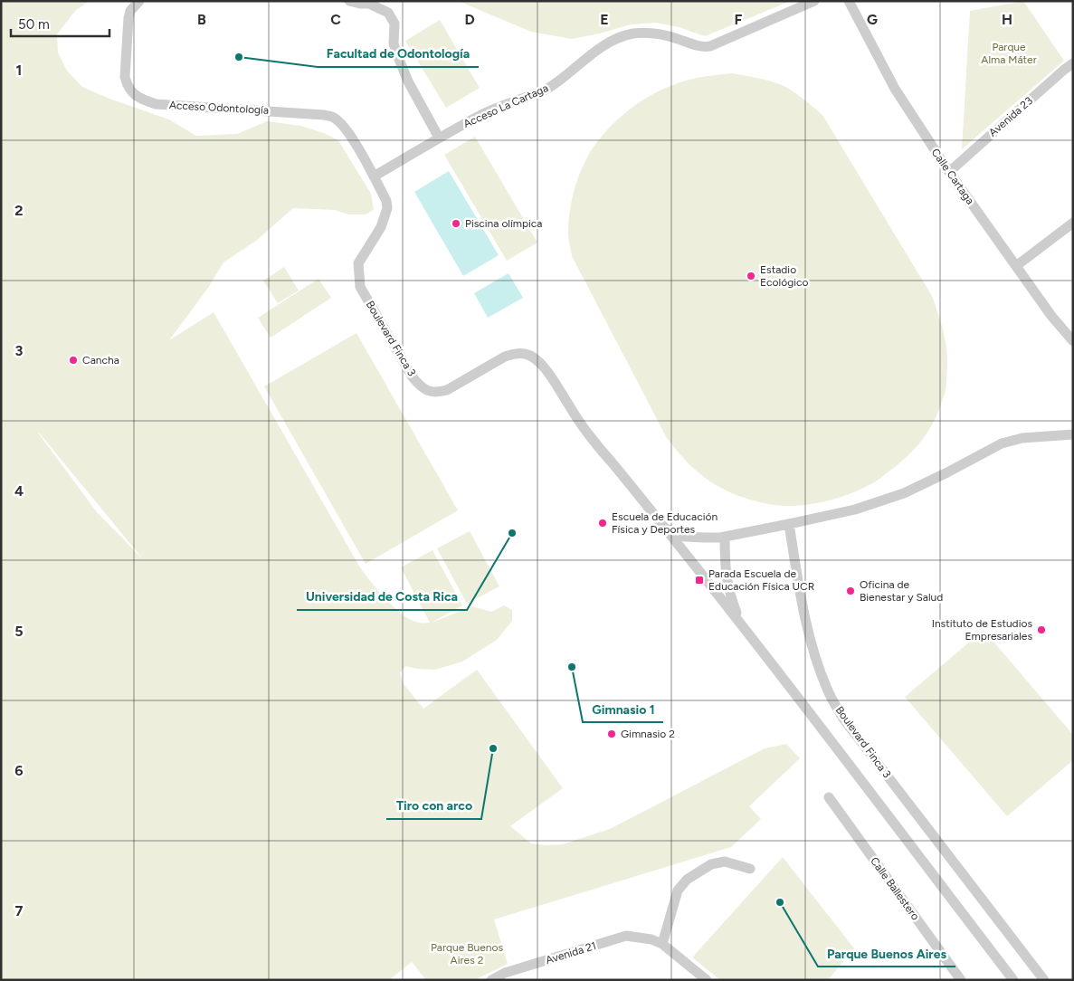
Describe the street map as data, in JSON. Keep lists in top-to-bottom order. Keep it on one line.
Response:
{"streets":{"street":["Acceso La Cartaga","Acceso Odontología","Avenida 23","Calle Cartaga","Boulevard Finca 3","Calle Ballestero","Avenida 21"]},"crossings":[["Acceso La Cartaga","Acceso Odontología"],["Acceso La Cartaga","Boulevard Finca 3"],["Acceso Odontología","Boulevard Finca 3"],["Avenida 23","Calle Cartaga"]],"parks":["Parque Alma Máter","Parque Buenos Aires 2"],"places":{"other":["Facultad de Odontología","Piscina olímpica","Estadio Ecológico","Cancha","Escuela de Educación Física y Deportes","Universidad de Costa Rica","Oficina de Bienestar y Salud","Instituto de Estudios Empresariales","Gimnasio 1","Gimnasio 2","Tiro con arco","Parque Buenos Aires"],"transit":["Parada Escuela de Educación Física UCR"]},"scale_bar":"50 m","grid":{"columns":["B","C","D","E","F","G","H"],"rows":["1","2","3","4","5","6","7"]}}
